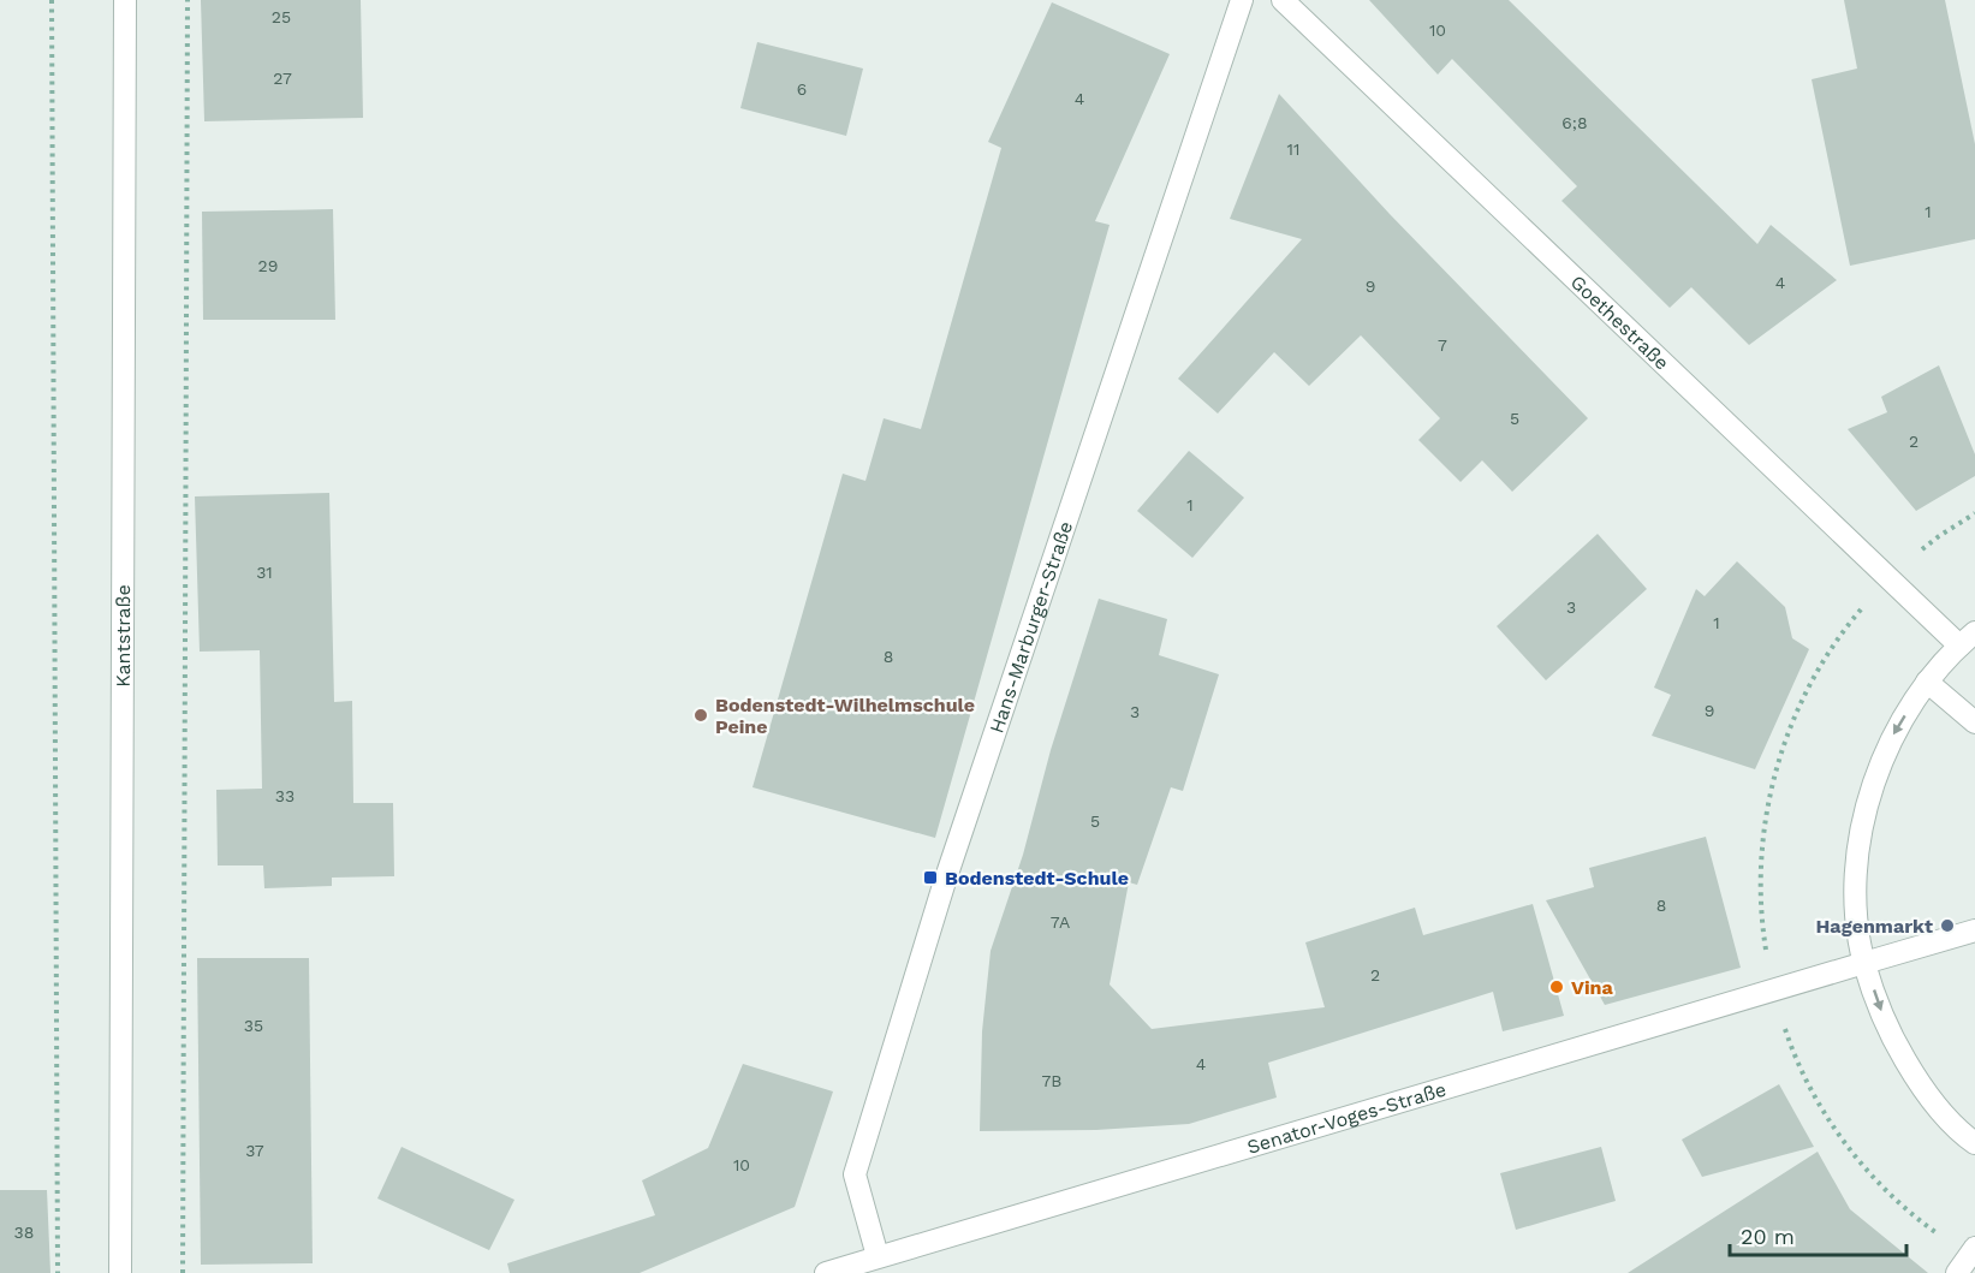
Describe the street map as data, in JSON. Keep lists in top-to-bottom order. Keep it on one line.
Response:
{"streets":{"street":["Goethestraße","Hans-Marburger-Straße","Kantstraße","Senator-Voges-Straße"]},"crossings":[["Hans-Marburger-Straße","Senator-Voges-Straße"]],"places":{"other":["Bodenstedt-Wilhelmschule Peine","Hagenmarkt","Vina"],"transit":["Bodenstedt-Schule"]},"house_numbers":["25","10","27","6","4","6;8","11","1","29","4","9","7","5","2","1","31","3","1","8","9","3","33","5","8","7A","2","35","4","7B","37","10","38"],"scale_bar":"20 m"}
